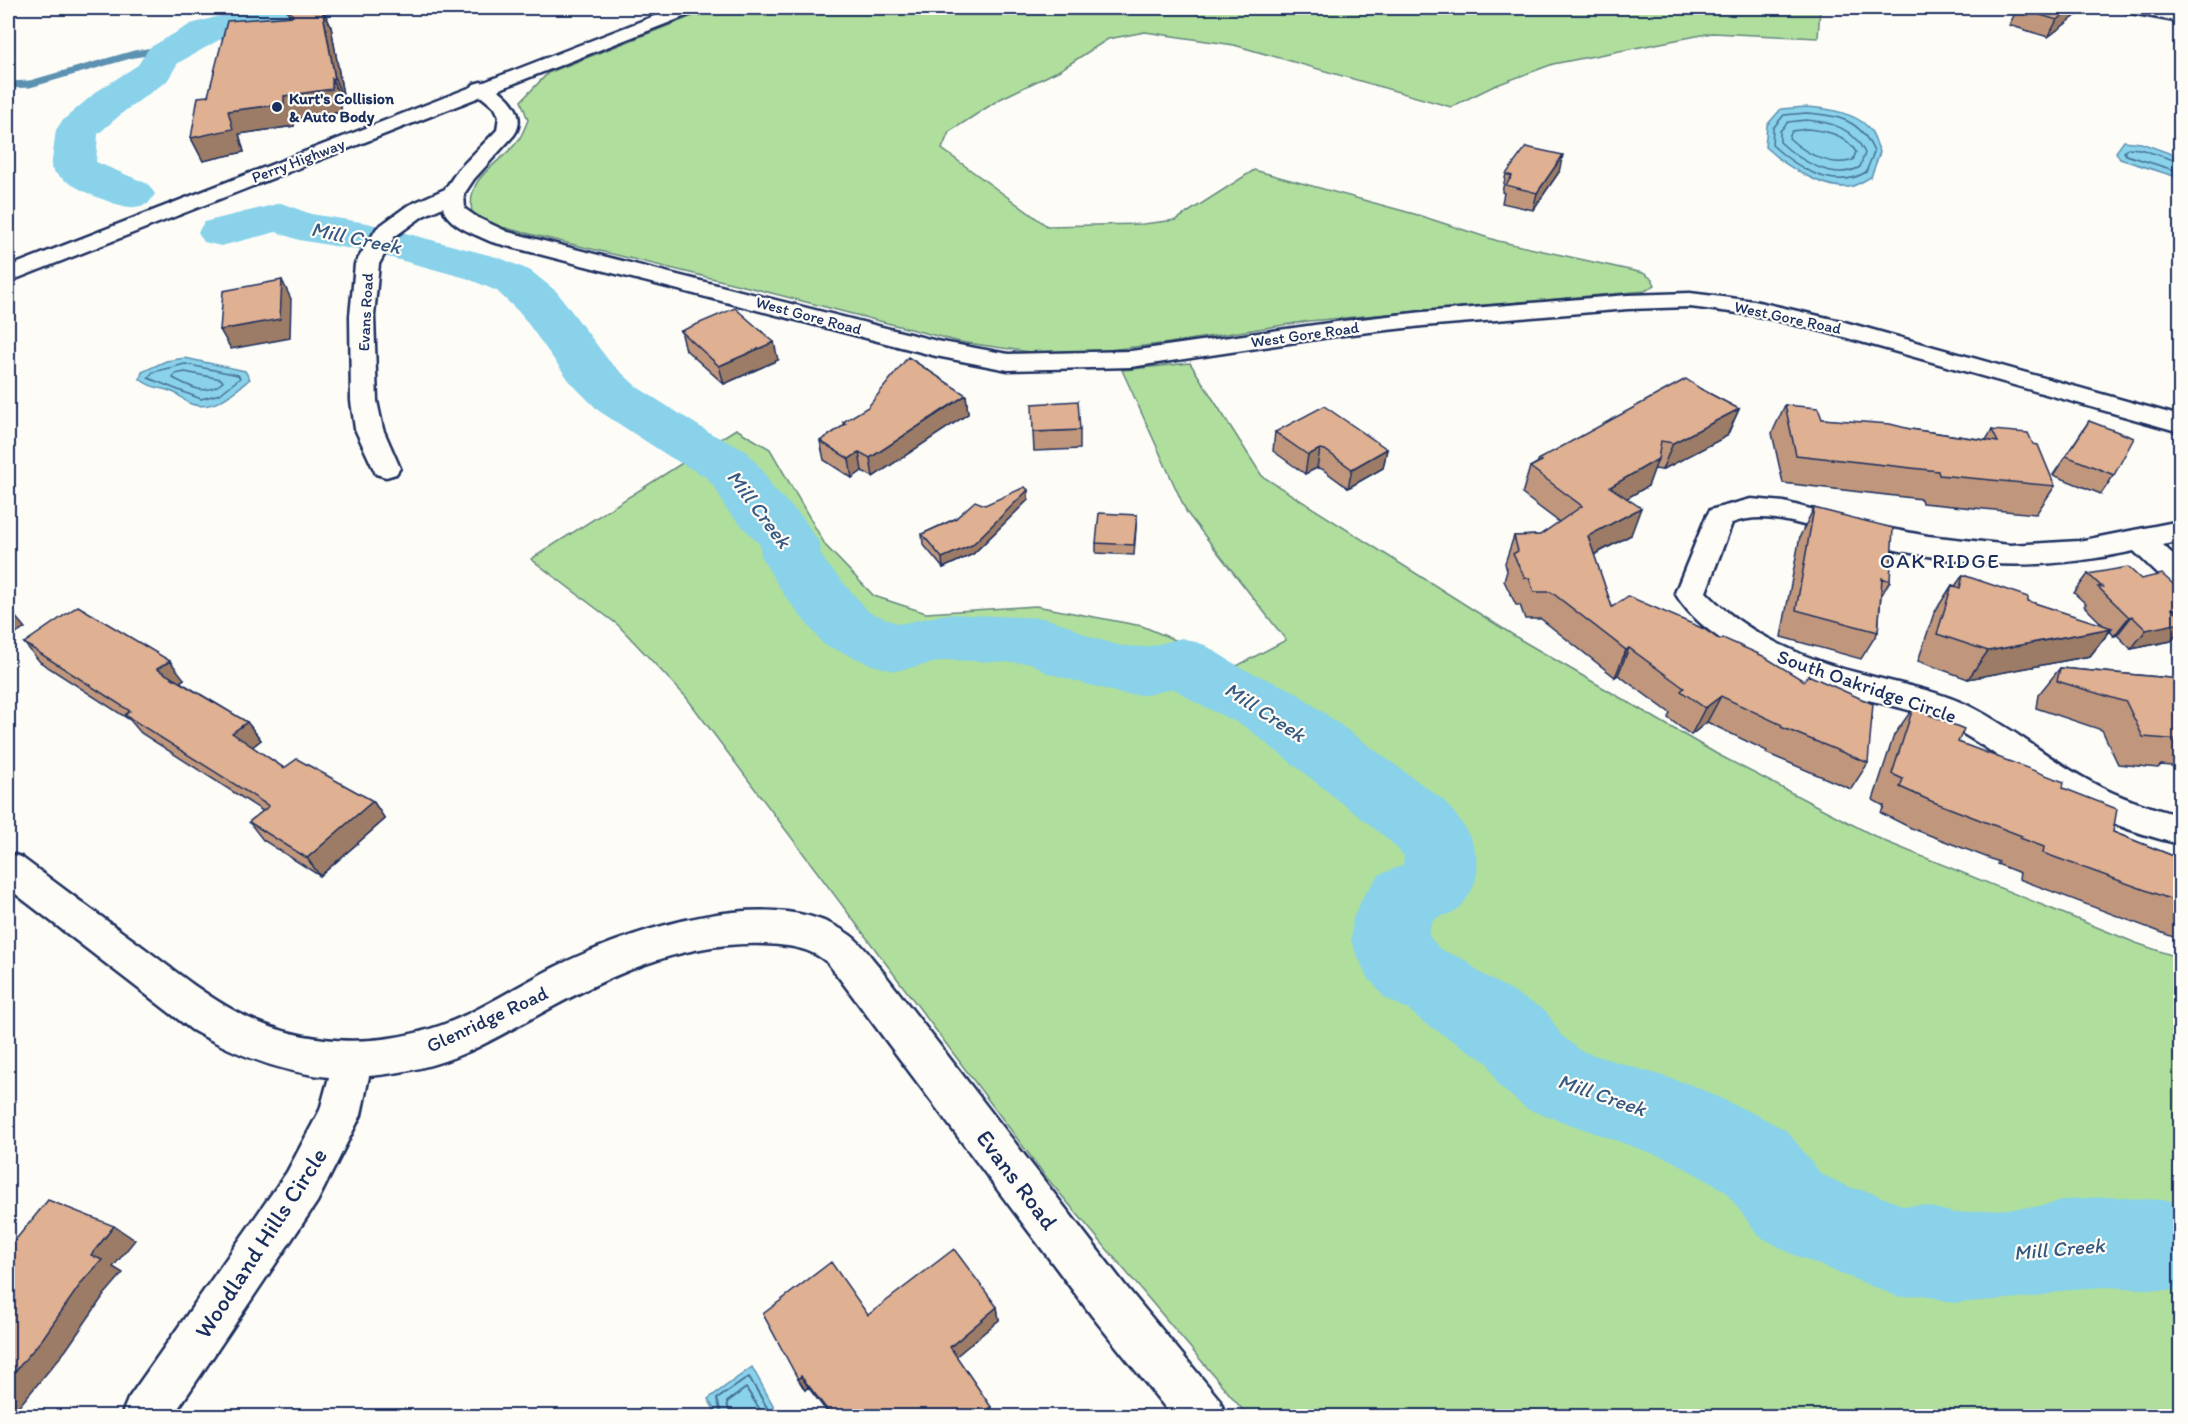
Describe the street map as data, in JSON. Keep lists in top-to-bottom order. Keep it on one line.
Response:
{"streets":{"street":["Perry Highway","Evans Road","West Gore Road","South Oakridge Circle","Glenridge Road","Woodland Hills Circle"]},"crossings":[["Perry Highway","Evans Road"],["Evans Road","West Gore Road"],["Evans Road","Glenridge Road"],["Glenridge Road","Woodland Hills Circle"]],"districts":["OAK RIDGE"],"water":["Mill Creek"],"places":["Kurt's Collision & Auto Body"]}
